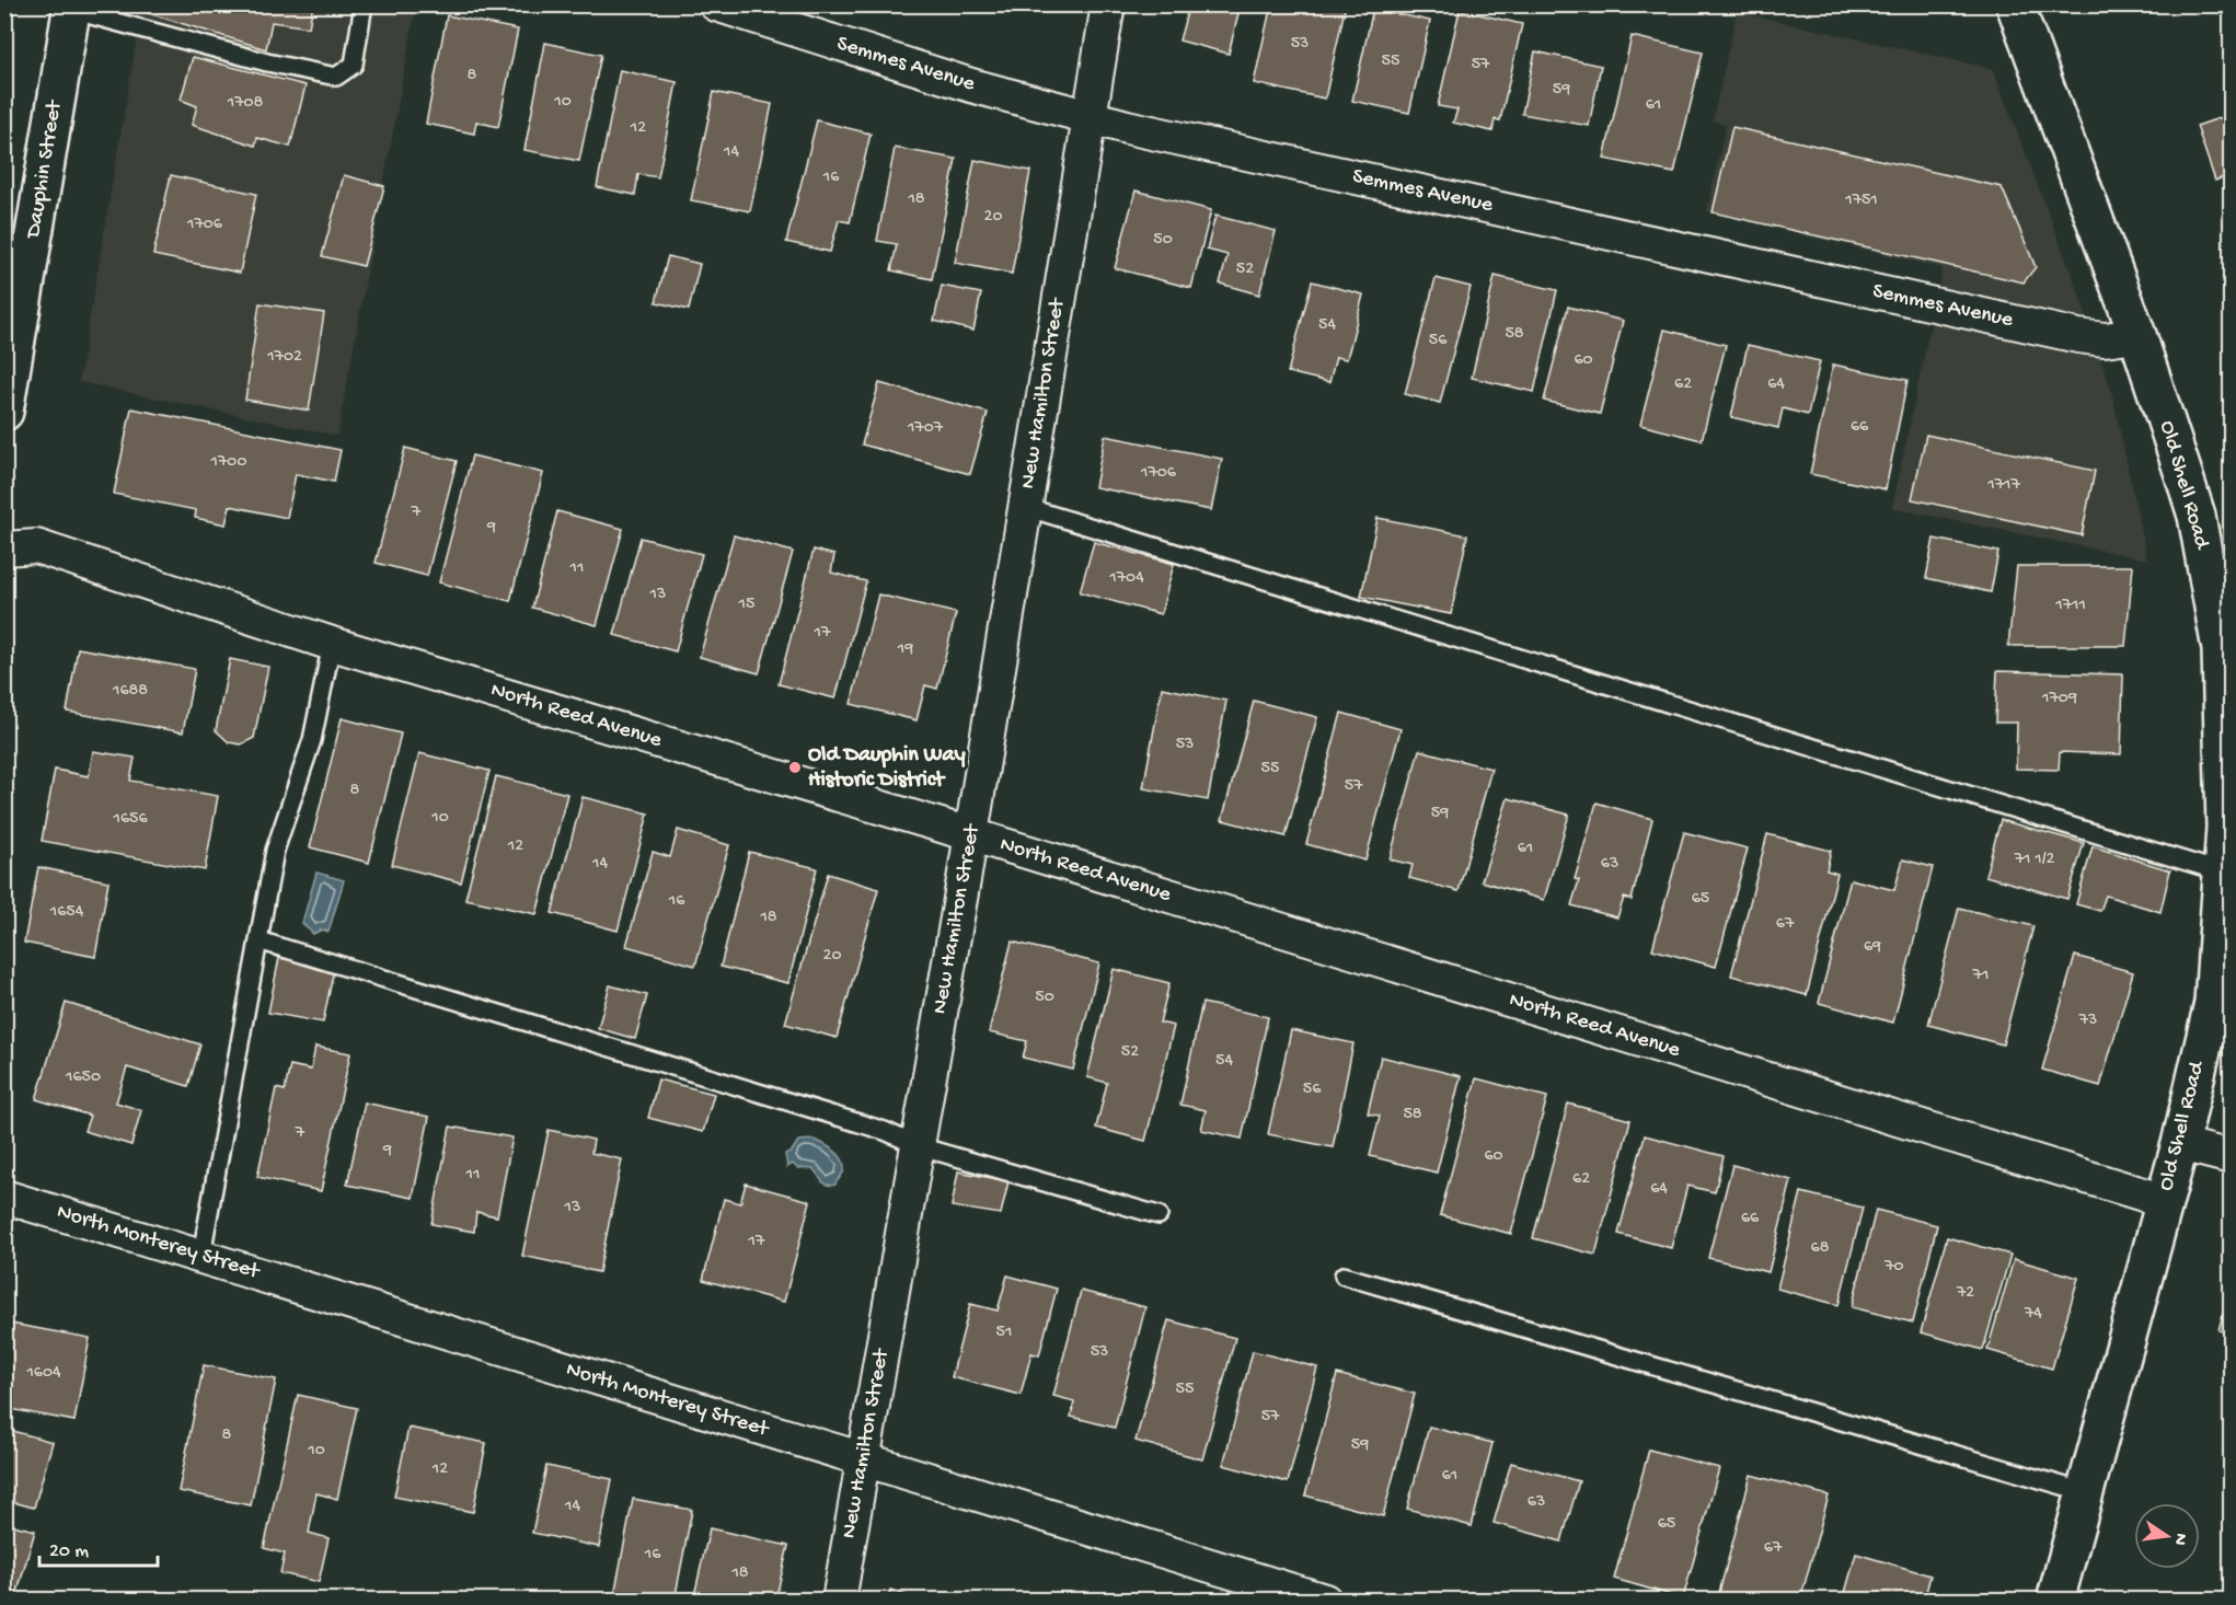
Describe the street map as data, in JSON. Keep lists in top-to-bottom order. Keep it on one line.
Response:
{"streets":{"street":["Semmes Avenue","Dauphin Street","New Hamilton Street","Old Shell Road","North Reed Avenue","North Monterey Street"]},"crossings":[["Semmes Avenue","New Hamilton Street"],["Semmes Avenue","Old Shell Road"],["New Hamilton Street","North Reed Avenue"],["New Hamilton Street","North Monterey Street"],["Old Shell Road","North Reed Avenue"]],"places":["Old Dauphin Way Historic District"],"house_numbers":["53","55","57","8","59","10","1708","61","12","14","16","18","1751","20","1706","50","52","54","58","56","1702","60","62","64","66","1707","1700","1706","1717","7","9","11","1704","13","15","1711","17","19","1688","1709","53","55","57","8","59","10","1656","12","61","71 1/2","14","63","65","16","1654","18","67","69","20","71","50","73","52","54","1650","56","58","7","9","60","11","62","64","13","66","17","68","70","72","74","51","53","1604","55","57","8","59","10","12","61","63","14","65","67","16","18"],"scale_bar":"20 m","north":"right"}
